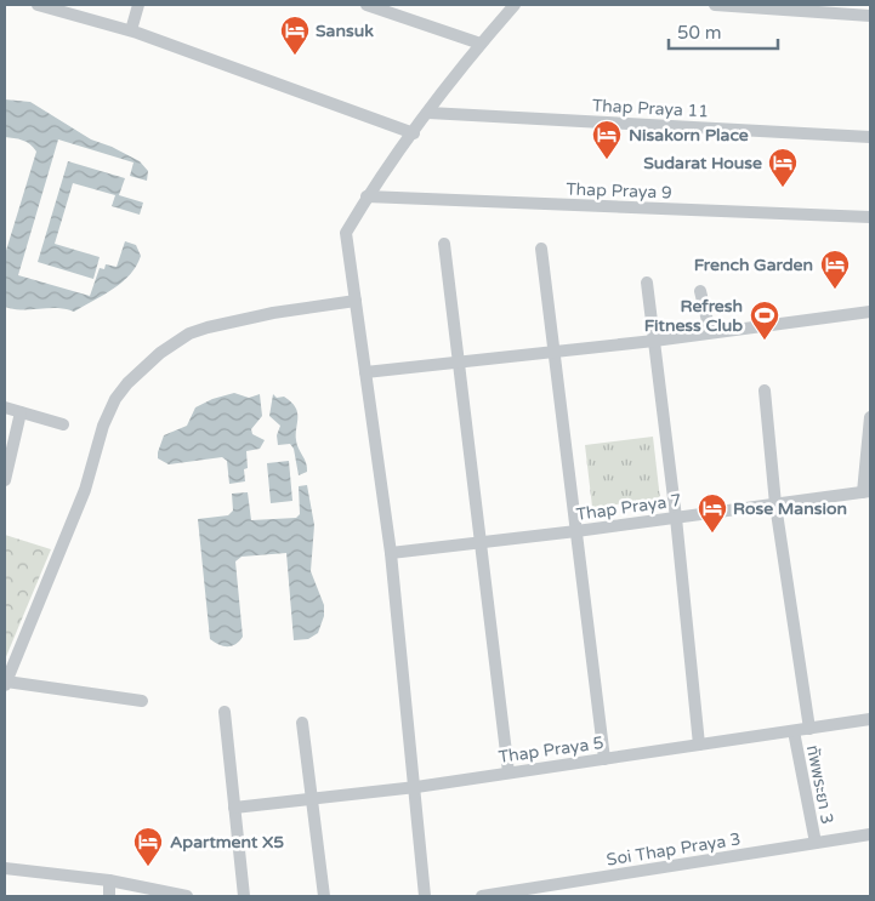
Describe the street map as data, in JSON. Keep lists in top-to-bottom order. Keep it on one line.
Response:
{"streets":{"street":["Thap Praya 11","Thap Praya 9","Thap Praya 7","Thap Praya 5","ทัพพระยา 3","Soi Thap Praya 3"]},"crossings":[["Thap Praya 5","ทัพพระยา 3"],["ทัพพระยา 3","Soi Thap Praya 3"]],"places":{"hotel":["Sansuk","Nisakorn Place","Sudarat House","French Garden","Rose Mansion","Apartment X5"],"sports":["Refresh Fitness Club"]},"scale_bar":"50 m"}
